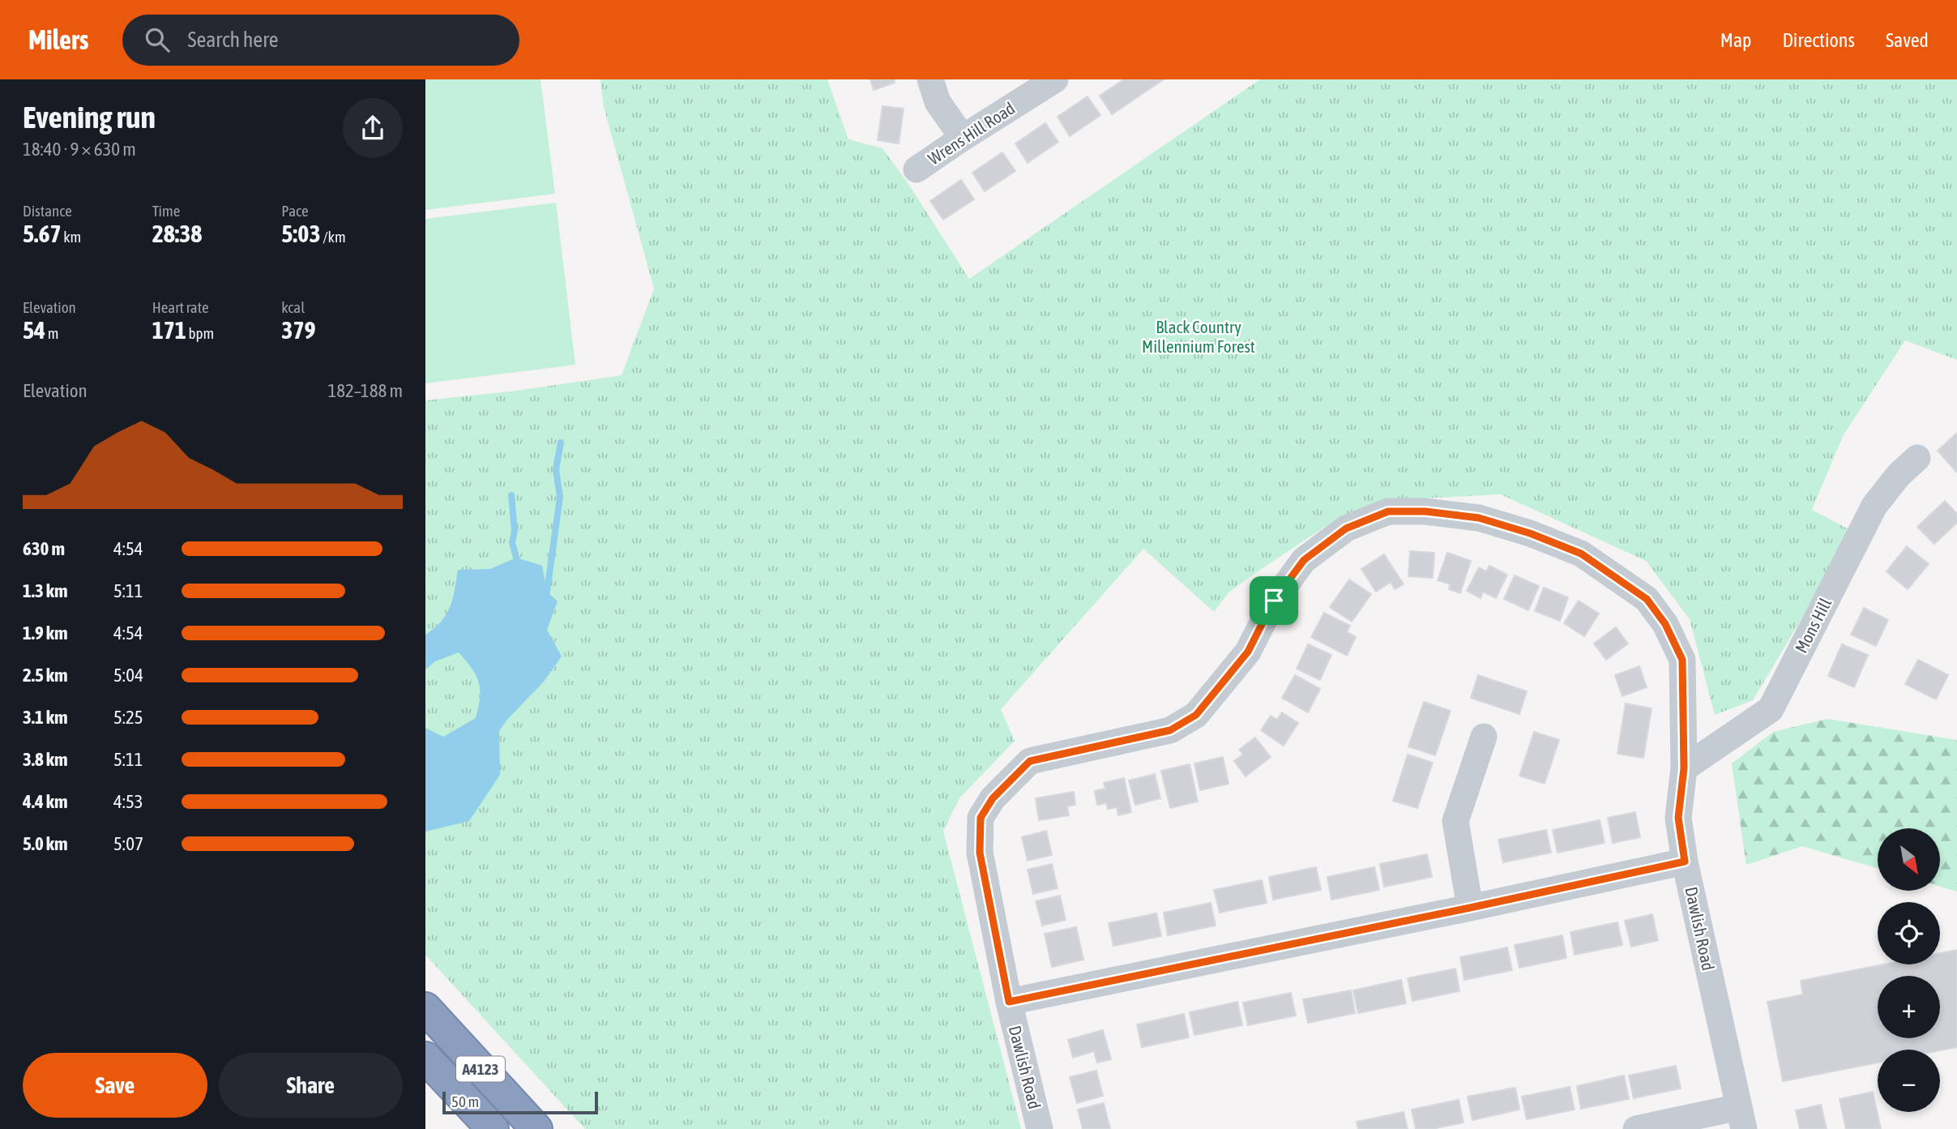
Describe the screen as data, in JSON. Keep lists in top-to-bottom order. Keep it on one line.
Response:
{"streets":{"highway":["A4123"],"street":["Wrens Hill Road","Mons Hill","Dawlish Road"]},"crossings":[["Mons Hill","Dawlish Road"]],"parks":["Black Country Millennium Forest"],"scale_bar":"50 m","north":"bottom right","page":{"header":"Milers","search":"Search here","nav":["Map","Directions","Saved"],"heading":["Evening run","18:40 · 9 × 630 m"],"stats":[["Distance","5.67 km"],["Time","28:38"],["Pace","5:03 /km"],["Elevation","54 m"],["Heart rate","171 bpm"],["kcal","379"]],"chart":["Elevation","182–188 m"],"list":[{"name":"630 m","note":"4:54"},{"name":"1.3 km","note":"5:11"},{"name":"1.9 km","note":"4:54"},{"name":"2.5 km","note":"5:04"},{"name":"3.1 km","note":"5:25"},{"name":"3.8 km","note":"5:11"},{"name":"4.4 km","note":"4:53"},{"name":"5.0 km","note":"5:07"}],"map_buttons":["+","−"],"buttons":["Save","Share"],"scale":"50 m"}}
